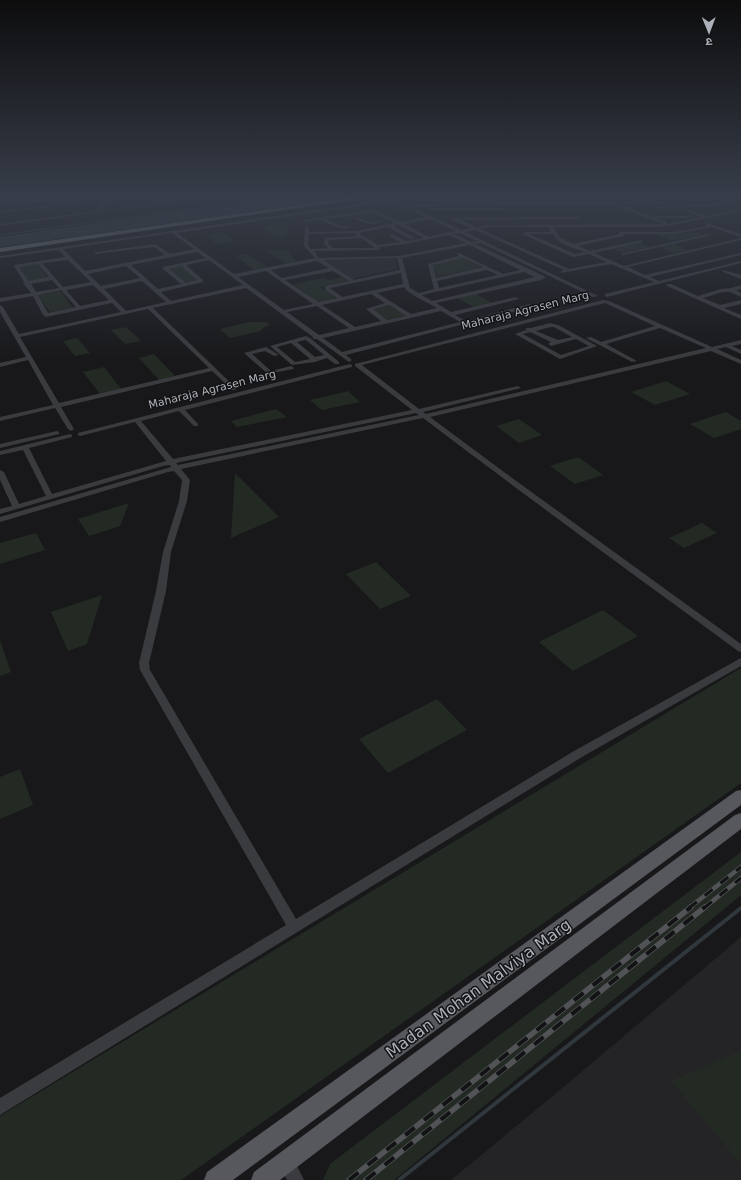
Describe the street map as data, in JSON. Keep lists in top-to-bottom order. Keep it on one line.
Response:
{"streets":{"main road":["Madan Mohan Malviya Marg"],"street":["Maharaja Agrasen Marg"]},"north":"bottom"}
